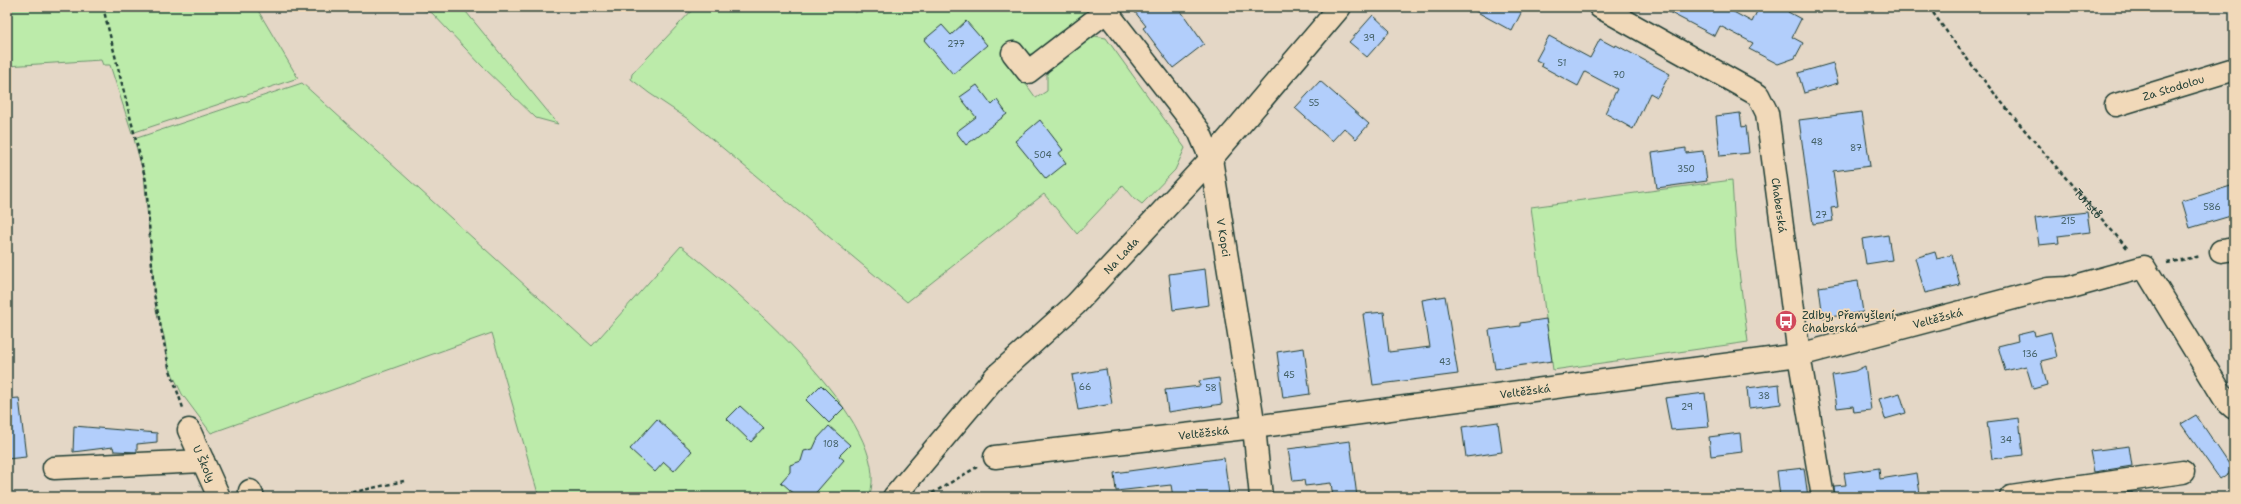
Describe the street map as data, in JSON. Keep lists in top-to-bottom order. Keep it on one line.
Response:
{"streets":{"street":["Za Stodolou","Chaberská","V Kopci","Na Lada","Veltěžská","U Školy"],"path":["Turistů"]},"crossings":[["Turistů","Veltěžská"],["Chaberská","Veltěžská"],["V Kopci","Na Lada"],["V Kopci","Veltěžská"]],"places":{"bus stop":["Zdiby, Přemyšlení, Chaberská"]},"house_numbers":["39","277","51","70","55","48","87","504","350","586","27","215","136","43","45","66","58","38","29","34","108"]}
